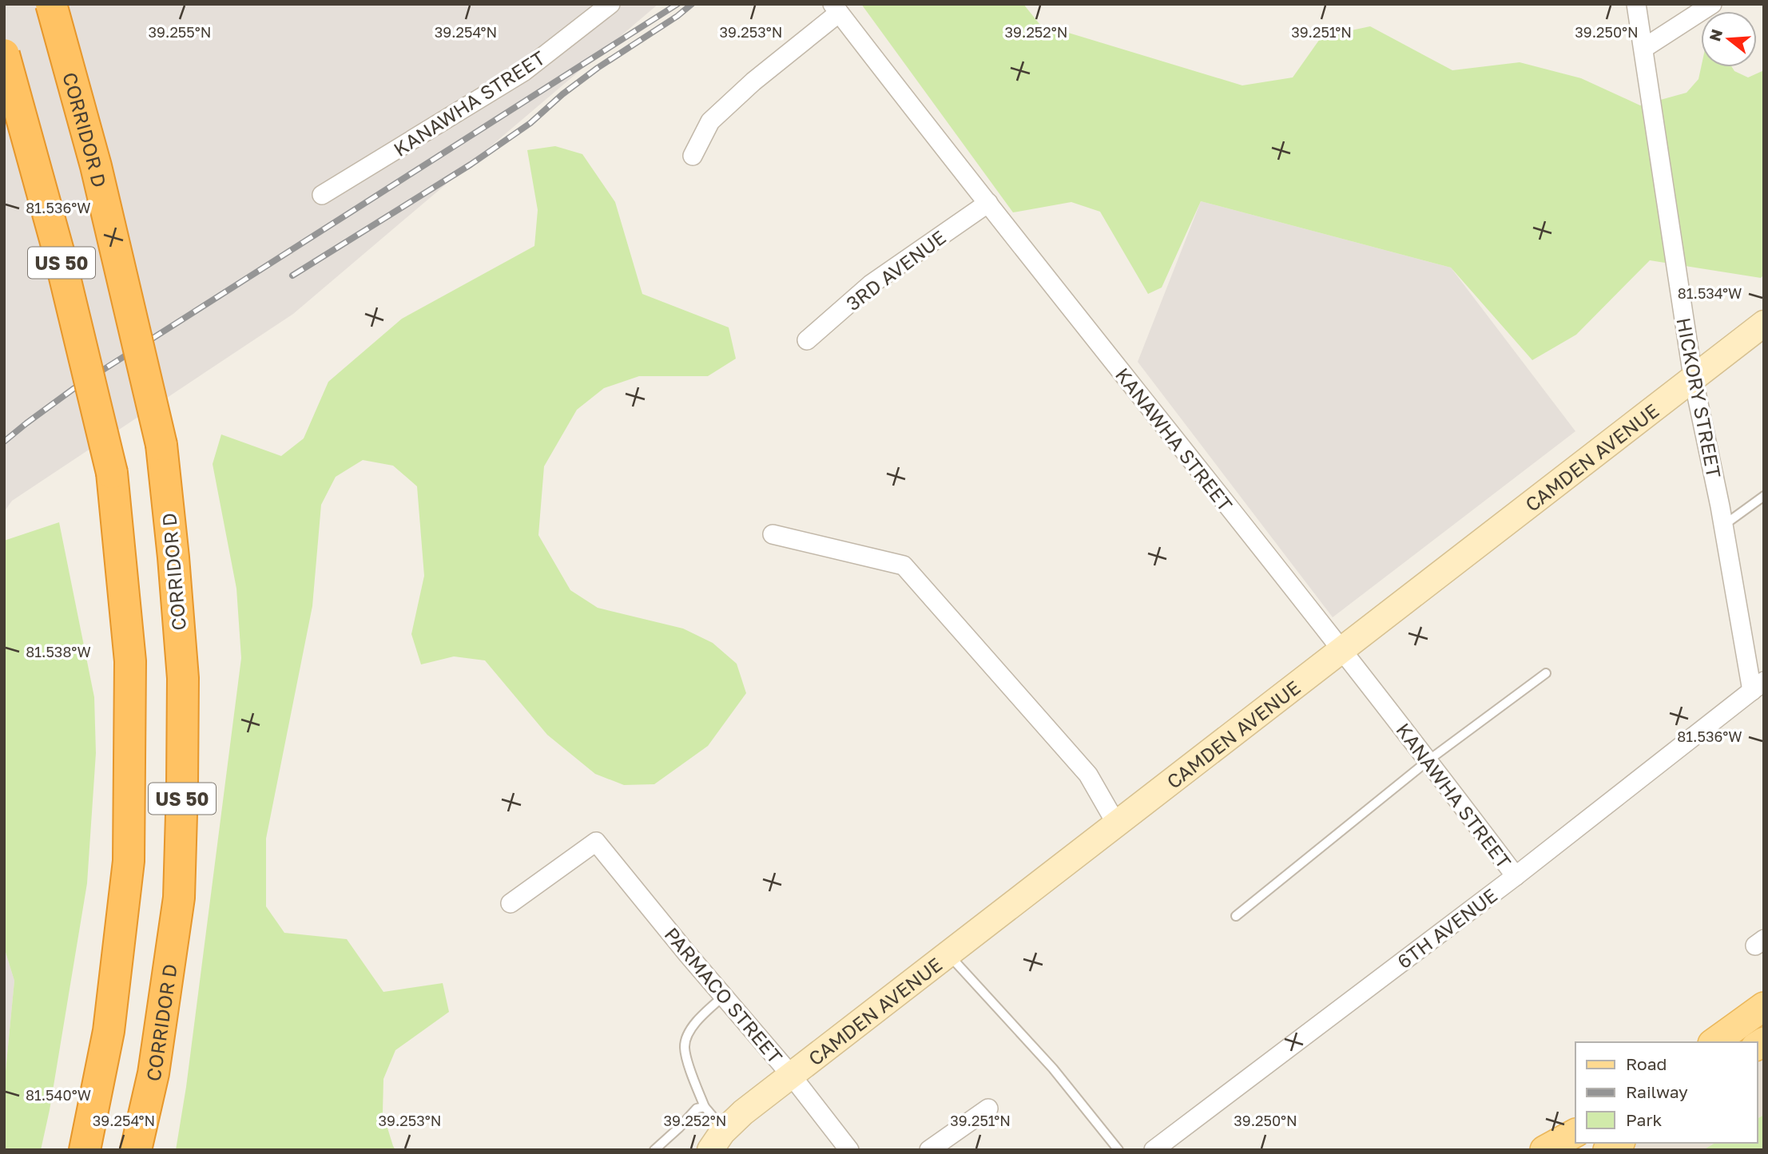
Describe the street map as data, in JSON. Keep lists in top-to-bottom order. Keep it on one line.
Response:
{"streets":{"highway":["CORRIDOR D","US 50"],"street":["KANAWHA STREET","3RD AVENUE","HICKORY STREET","CAMDEN AVENUE","6TH AVENUE","PARMACO STREET"]},"crossings":[["KANAWHA STREET","3RD AVENUE"],["KANAWHA STREET","CAMDEN AVENUE"],["KANAWHA STREET","6TH AVENUE"],["HICKORY STREET","CAMDEN AVENUE"],["HICKORY STREET","6TH AVENUE"],["CAMDEN AVENUE","PARMACO STREET"]],"legend":["Road","Railway","Park"],"north":"left","coordinates":["39.255°N","39.254°N","39.253°N","39.252°N","39.251°N","39.250°N","81.536°W","81.534°W","81.538°W","81.540°W"]}
